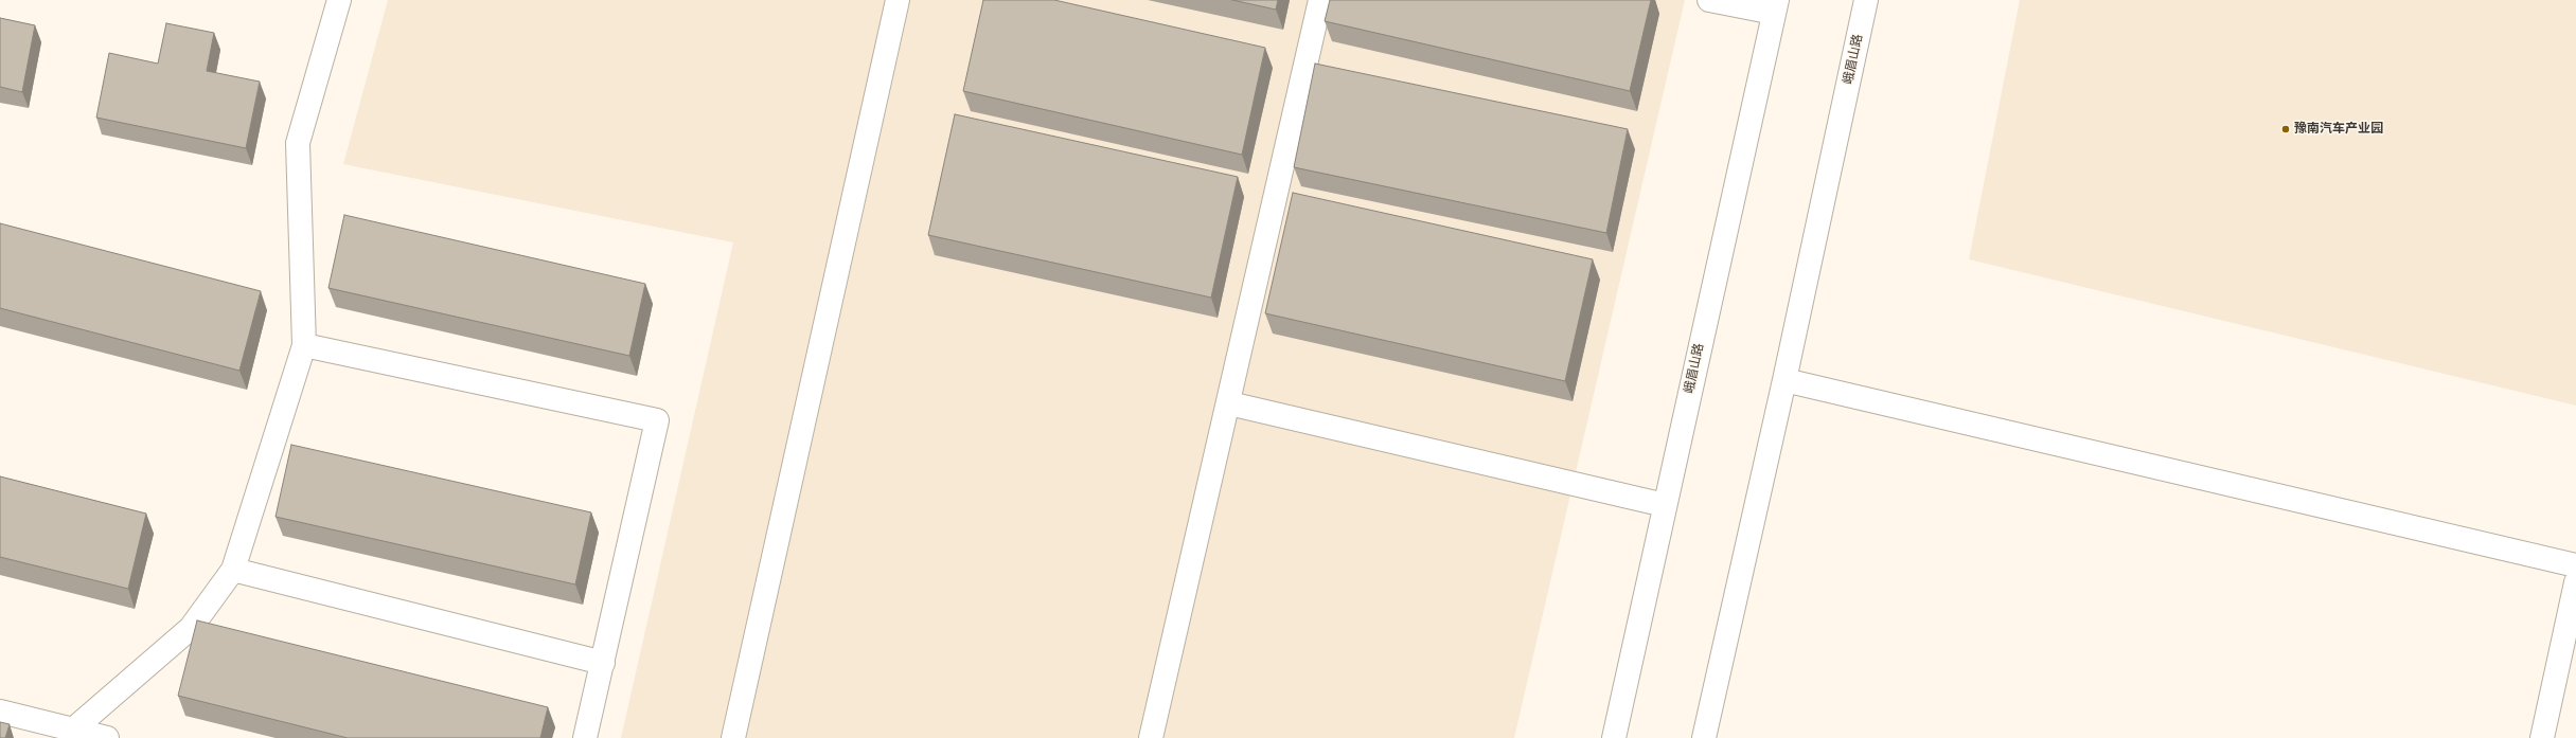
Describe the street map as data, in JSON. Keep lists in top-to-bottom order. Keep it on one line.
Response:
{"streets":{"street":["峨眉山路"]},"places":["豫南汽车产业园"]}
